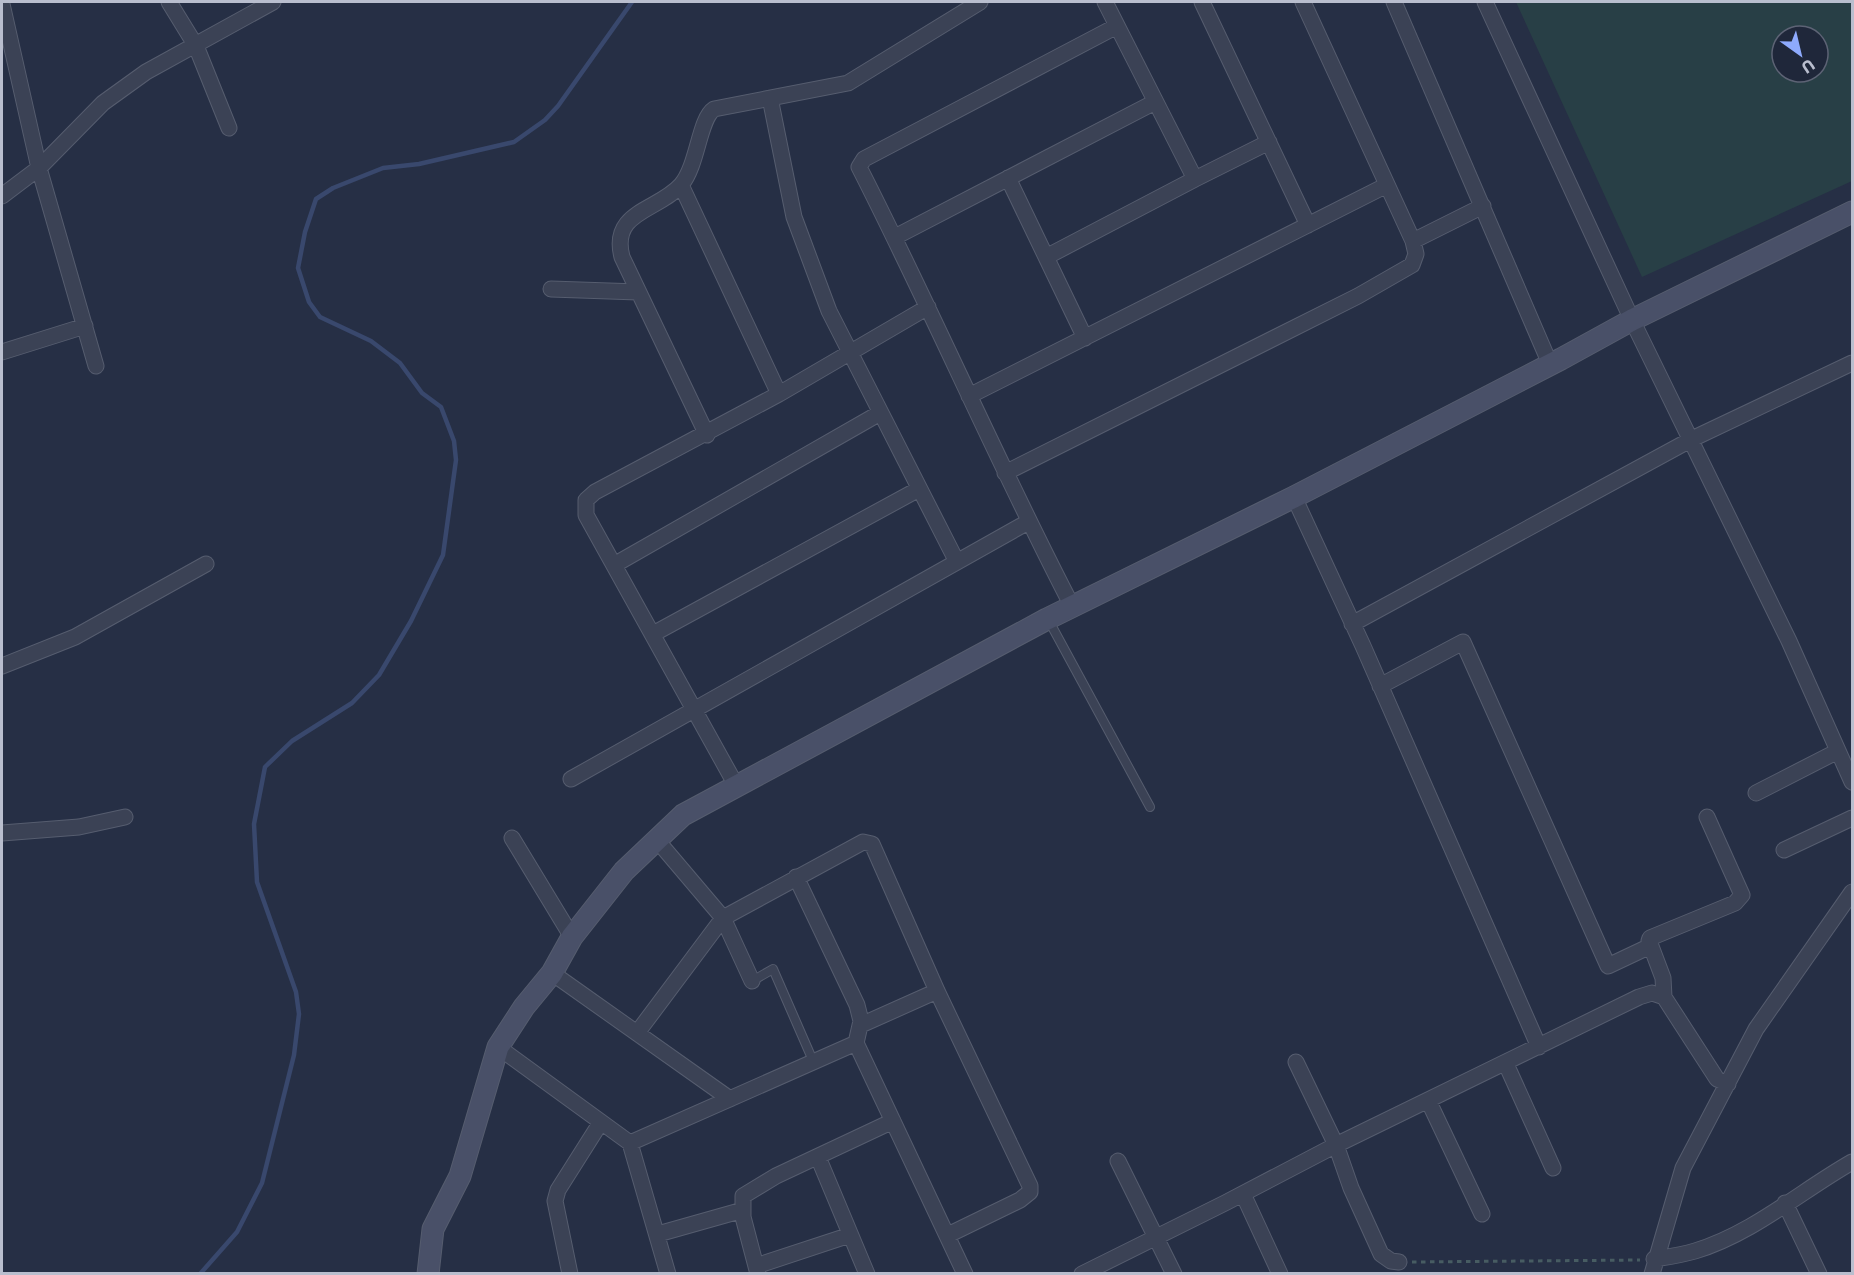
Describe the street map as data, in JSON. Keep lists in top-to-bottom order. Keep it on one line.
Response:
{"north":"bottom right"}
